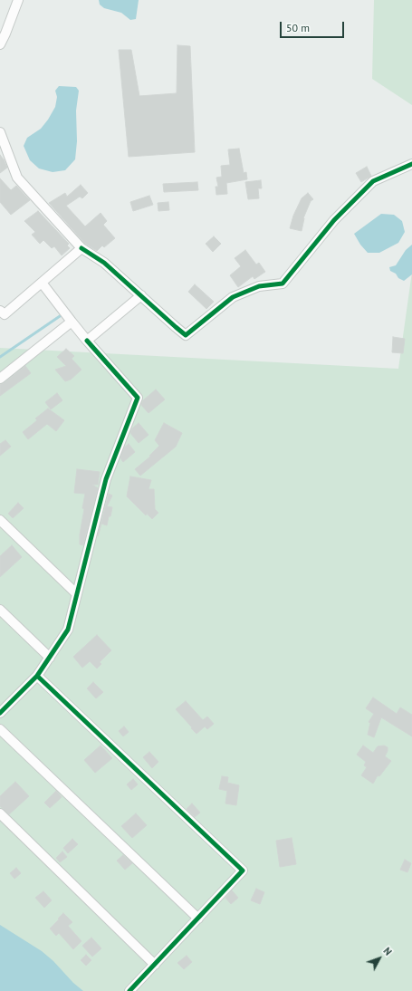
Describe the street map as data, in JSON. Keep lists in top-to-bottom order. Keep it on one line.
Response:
{"scale_bar":"50 m","north":"top right"}
